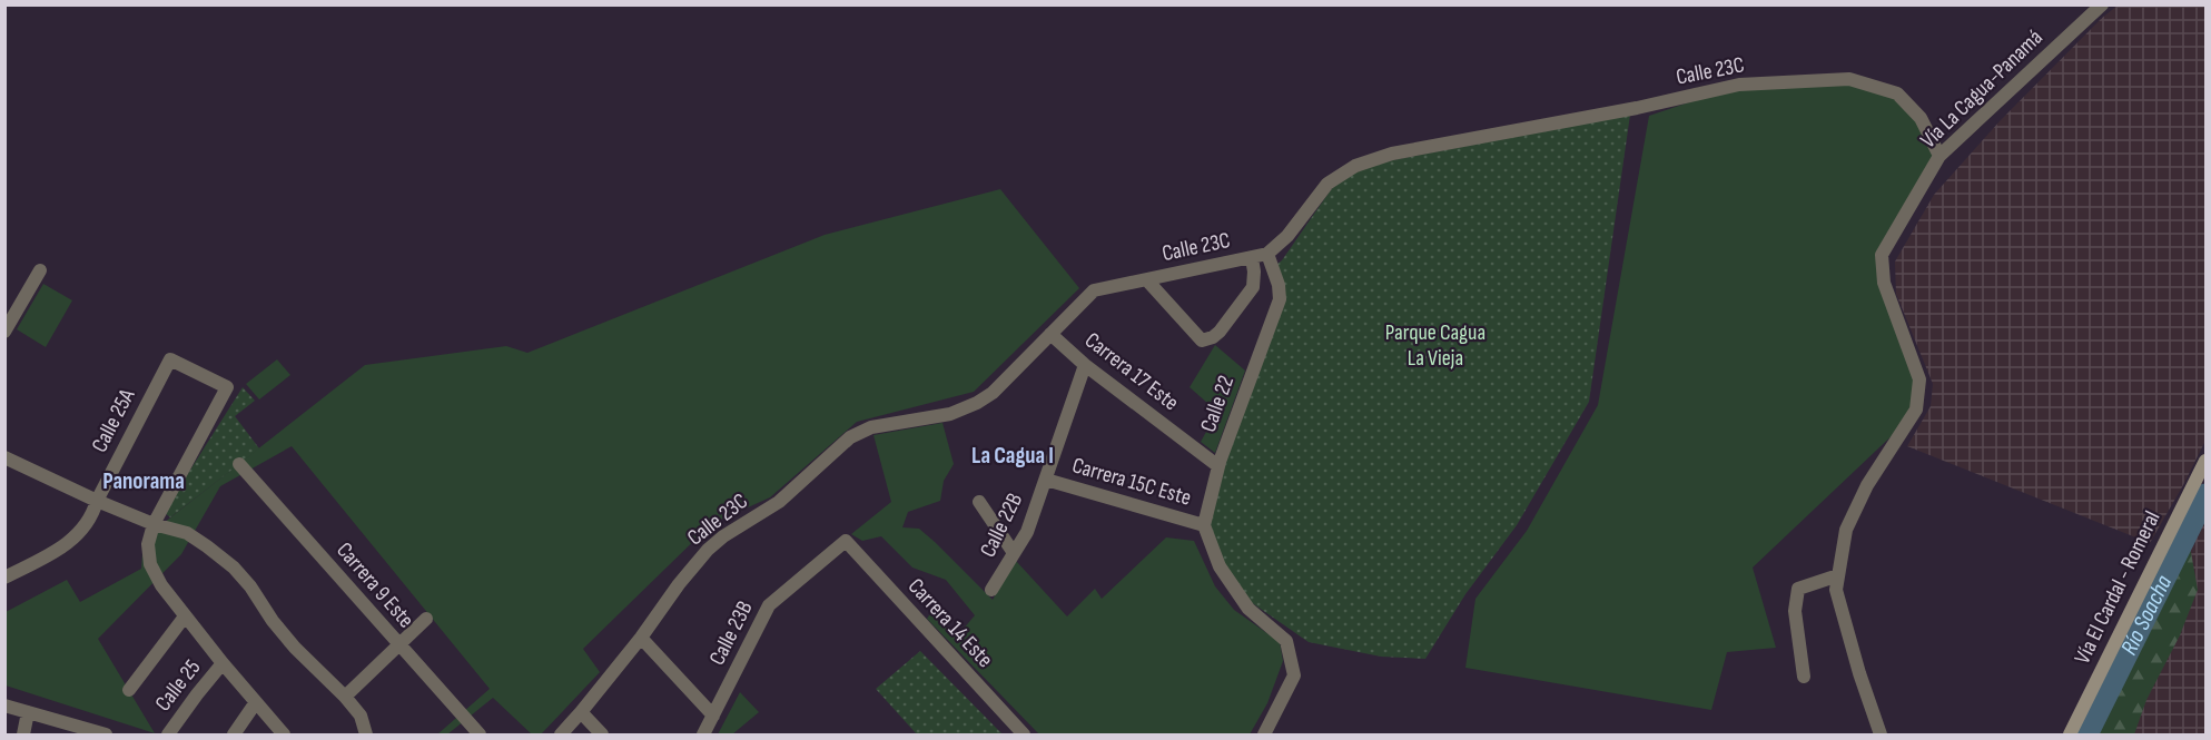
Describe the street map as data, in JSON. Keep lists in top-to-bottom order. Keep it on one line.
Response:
{"streets":{"main road":["Vía El Cardal - Romeral"],"street":["Calle 23C","Vía La Cagua-Panamá","Carrera 17 Este","Calle 22","Calle 25A","Carrera 15C Este","Calle 22B","Carrera 9 Este","Carrera 14 Este","Calle 23B","Calle 25"]},"crossings":[["Calle 23C","Vía La Cagua-Panamá"],["Calle 23C","Carrera 17 Este"],["Calle 23C","Calle 22"],["Carrera 17 Este","Calle 22"],["Carrera 17 Este","Calle 22B"],["Calle 22","Carrera 15C Este"],["Carrera 15C Este","Calle 22B"],["Carrera 14 Este","Calle 23B"]],"districts":["La Cagua I","Panorama"],"water":["Río Soacha"],"parks":["Parque Cagua La Vieja"]}
